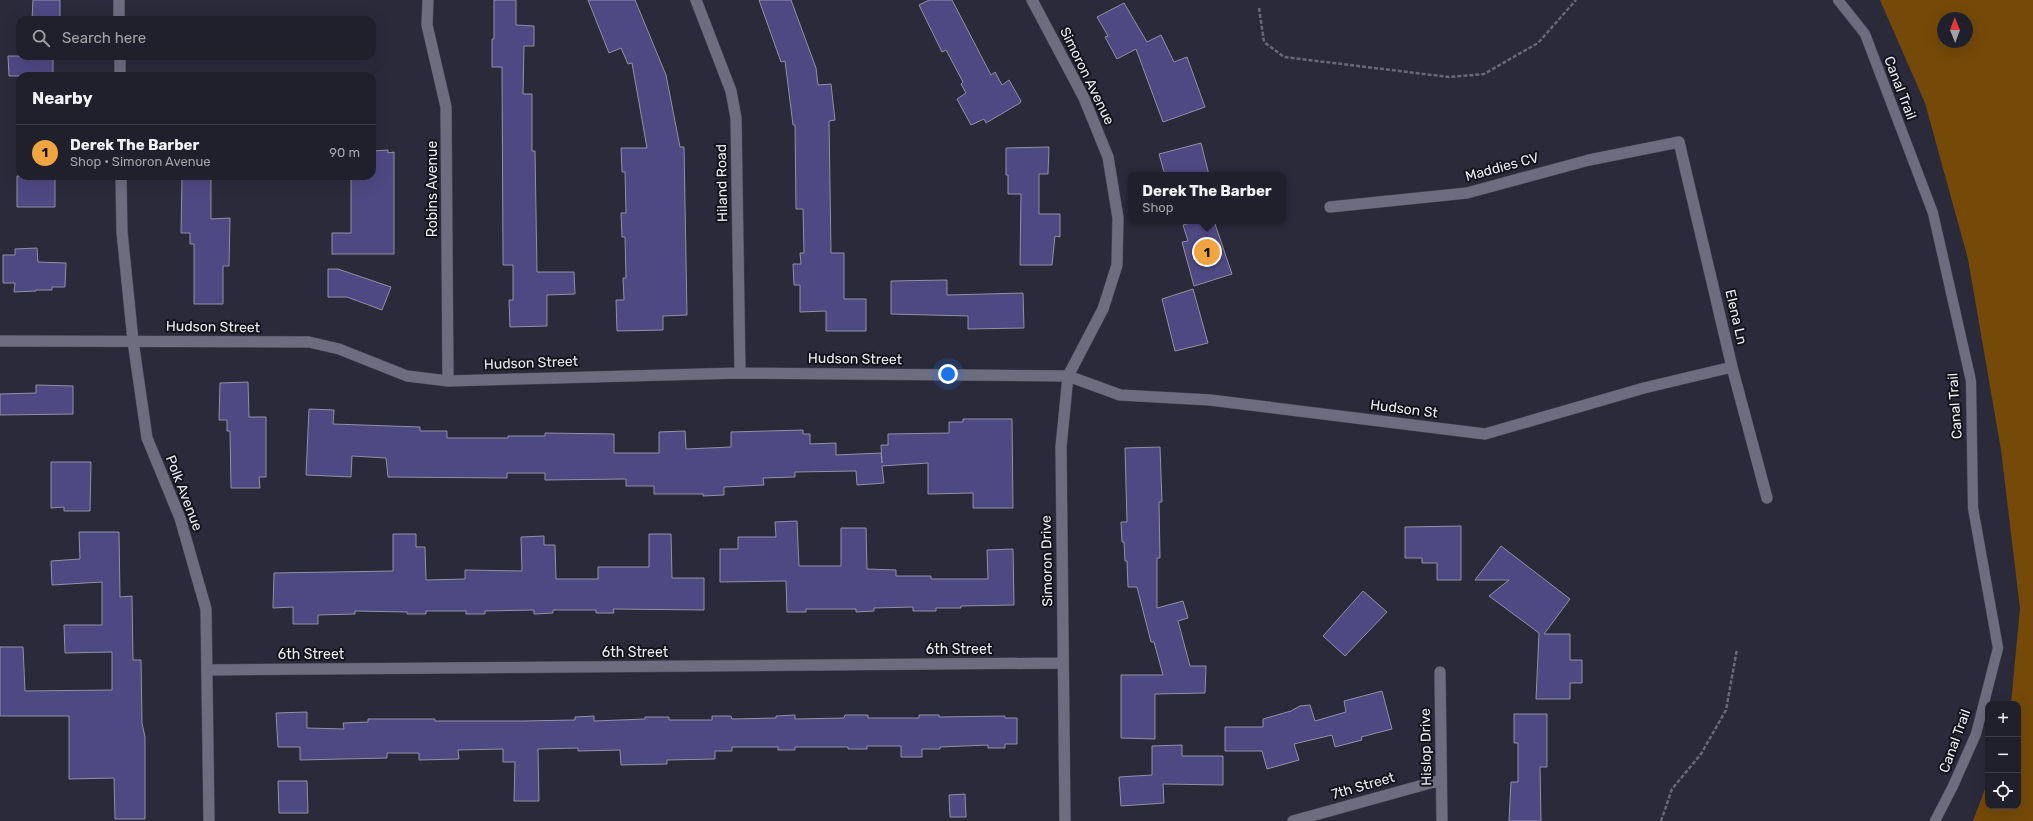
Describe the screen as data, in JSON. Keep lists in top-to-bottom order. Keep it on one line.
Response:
{"streets":{"street":["Simoron Avenue","Maddies CV","Hiland Road","Robins Avenue","Elena Ln","Hudson Street","Hudson St","Polk Avenue","Simoron Drive","6th Street","Hislop Drive","7th Street"],"lane":["Canal Trail"]},"crossings":[["Simoron Avenue","Simoron Drive"],["Maddies CV","Elena Ln"],["Hiland Road","Hudson Street"],["Robins Avenue","Hudson Street"],["Elena Ln","Hudson St"],["Hudson Street","Hudson St"],["Hudson Street","Polk Avenue"],["Hudson Street","Simoron Drive"],["Hudson St","Simoron Drive"],["Polk Avenue","6th Street"],["Simoron Drive","6th Street"],["Hislop Drive","7th Street"]],"north":"top","page":{"search":"Search here","heading":"Nearby","list":[{"mark":"1","name":"Derek The Barber","note":"Shop · Simoron Avenue","value":"90 m"}],"popup":["Derek The Barber","Shop"],"pins":"1","map_buttons":["+","−"]}}
